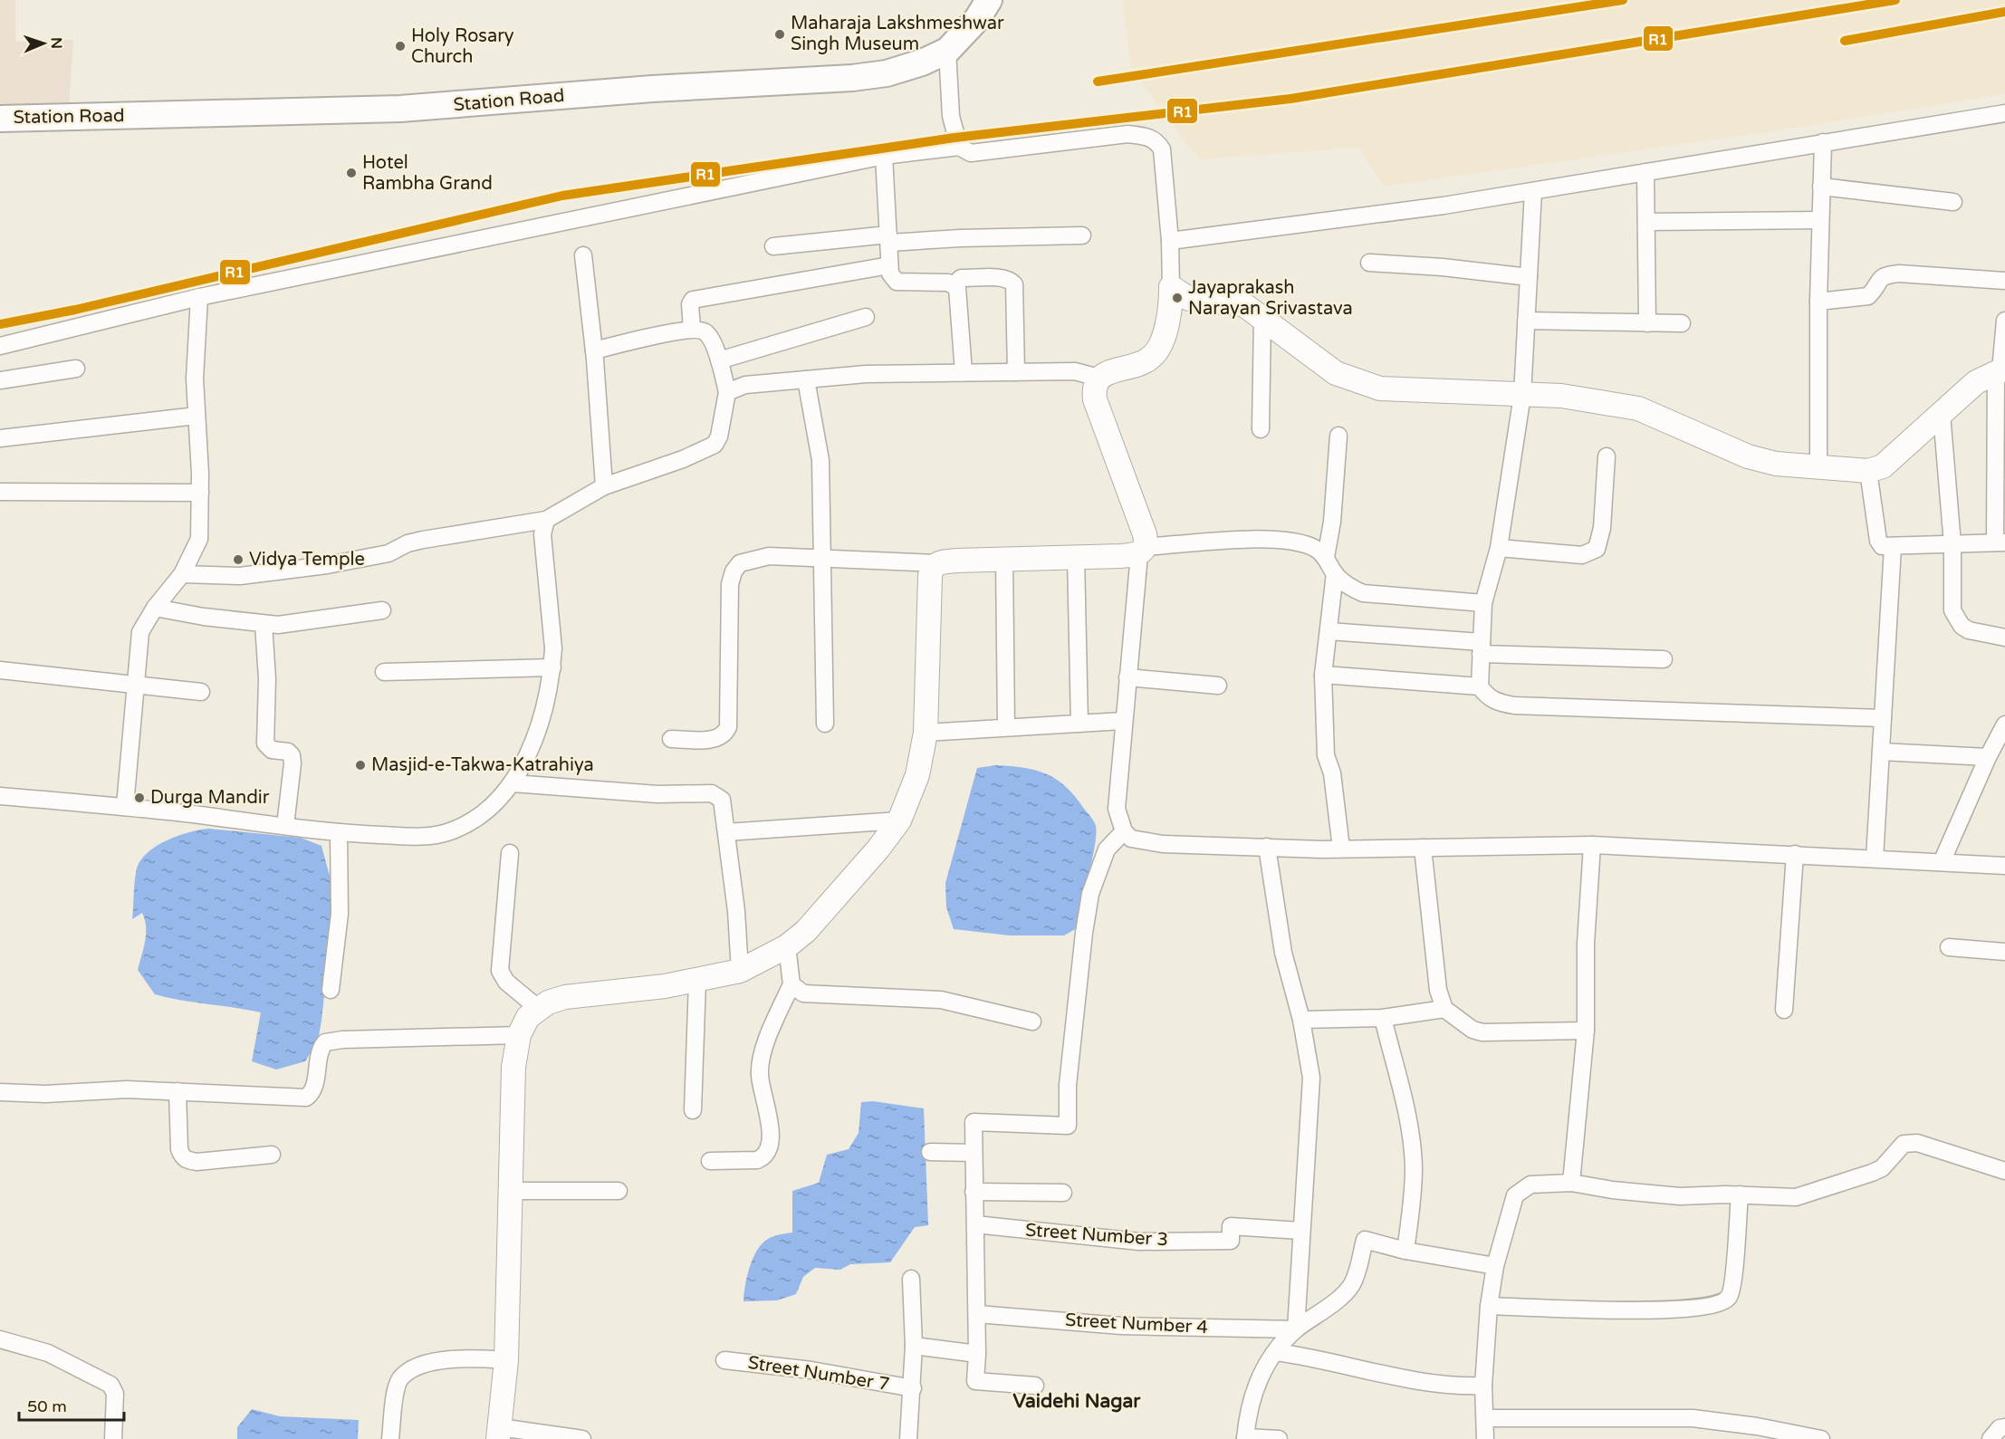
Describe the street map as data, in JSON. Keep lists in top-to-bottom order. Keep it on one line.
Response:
{"streets":{"main road":["Station Road"],"street":["Street Number 3","Street Number 4","Street Number 7"]},"districts":["Vaidehi Nagar"],"places":["Maharaja Lakshmeshwar Singh Museum","Holy Rosary Church","Hotel Rambha Grand","Jayaprakash Narayan Srivastava","Vidya Temple","Masjid-e-Takwa-Katrahiya","Durga Mandir"],"lines":["transit line R1"],"scale_bar":"50 m","north":"right"}
